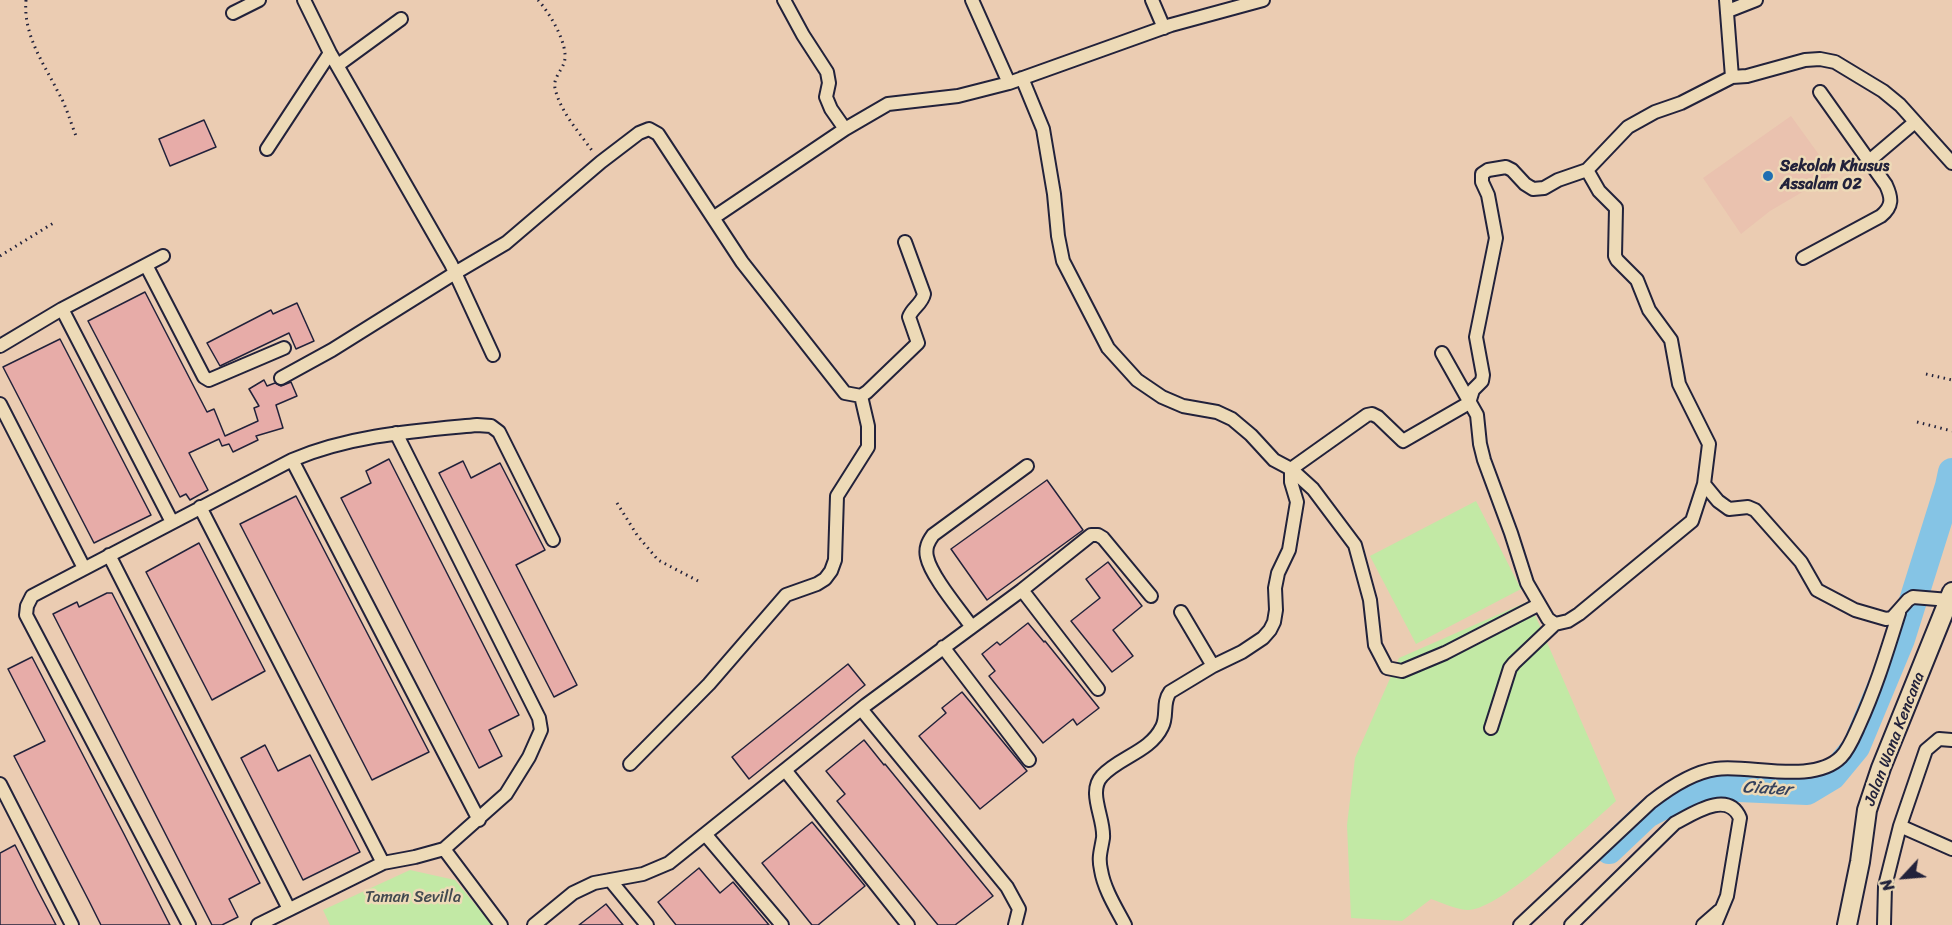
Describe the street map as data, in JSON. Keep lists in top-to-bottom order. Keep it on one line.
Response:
{"streets":{"street":["Jalan Wana Kencana"]},"water":["Ciater"],"parks":["Taman Sevilla"],"places":["Sekolah Khusus Assalam 02"],"north":"bottom left"}
